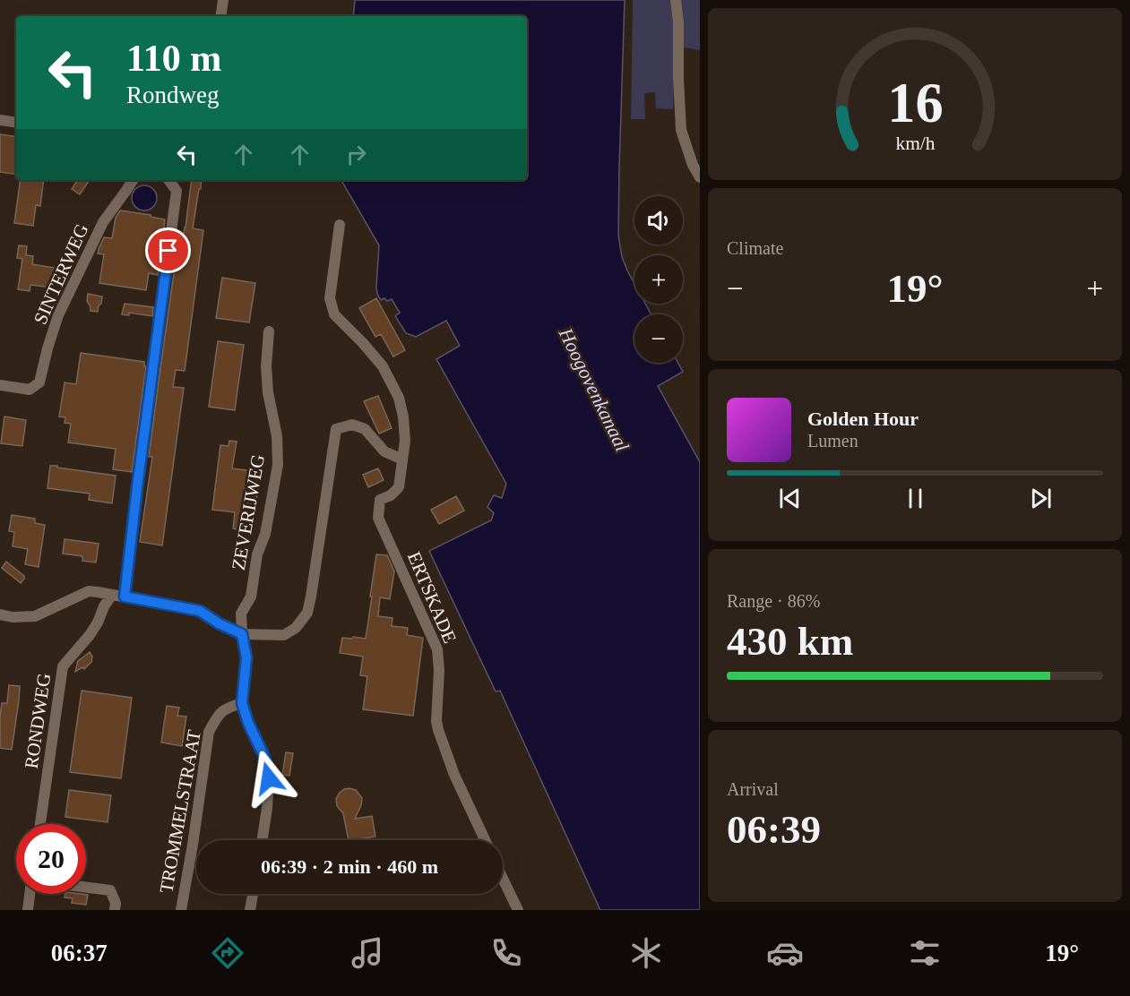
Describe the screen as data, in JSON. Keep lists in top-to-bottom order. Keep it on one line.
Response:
{"streets":{"street":["SINTERWEG","ZEVERIJWEG","ERTSKADE","RONDWEG","TROMMELSTRAAT"]},"crossings":[["ZEVERIJWEG","TROMMELSTRAAT"]],"water":["Hoogovenkanaal"],"page":{"turn":["110 m","Rondweg"],"tile":["Climate",["Range · 86%","430 km"],["Arrival","06:39"]],"map_buttons":["+","−"],"heat":["−","19°","+"],"song":["Golden Hour","Lumen"],"limit":"20","trip":"06:39 · 2 min · 460 m","tabs":["06:37","19°"],"gauge":["16","km/h"]}}
